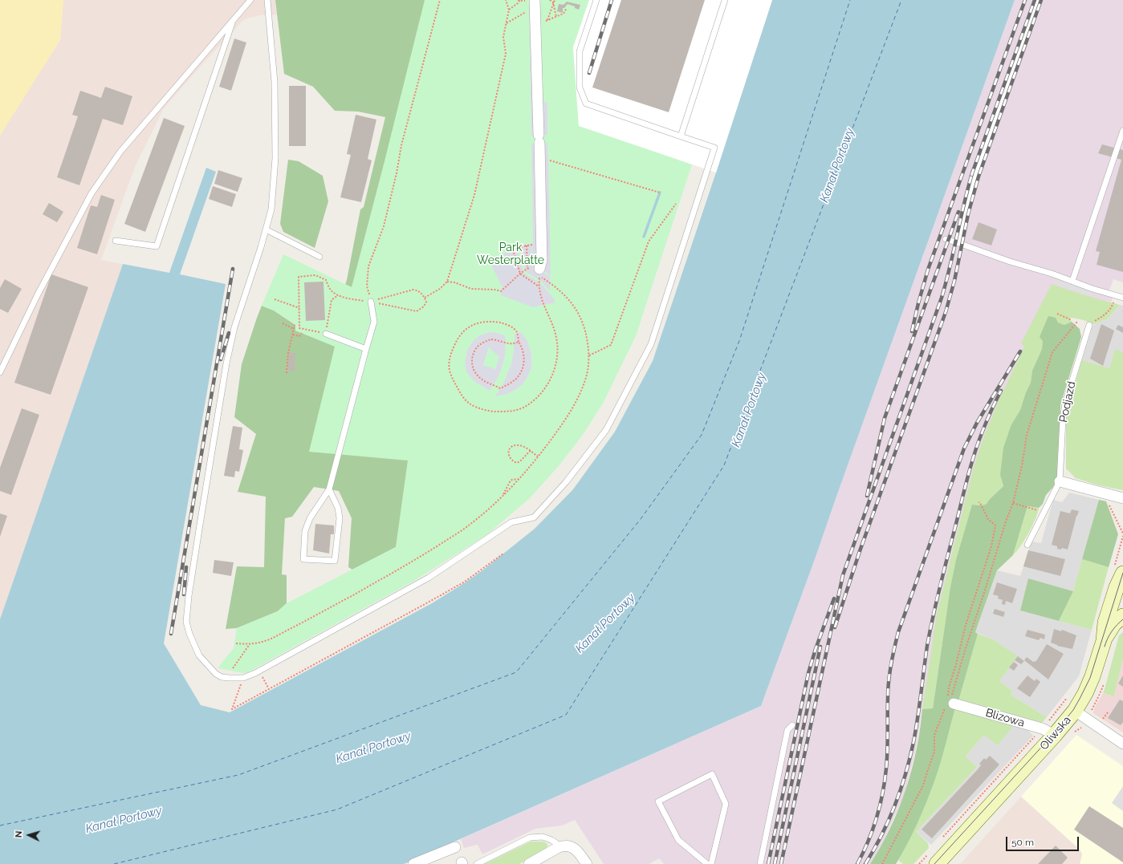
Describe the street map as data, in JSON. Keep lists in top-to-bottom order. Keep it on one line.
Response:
{"streets":{"street":["Blizowa","Oliwska"],"lane":["Podjazd"]},"crossings":[["Blizowa","Oliwska"]],"water":["Kanał Portowy"],"parks":["Park Westerplatte"],"scale_bar":"50 m","north":"left"}
